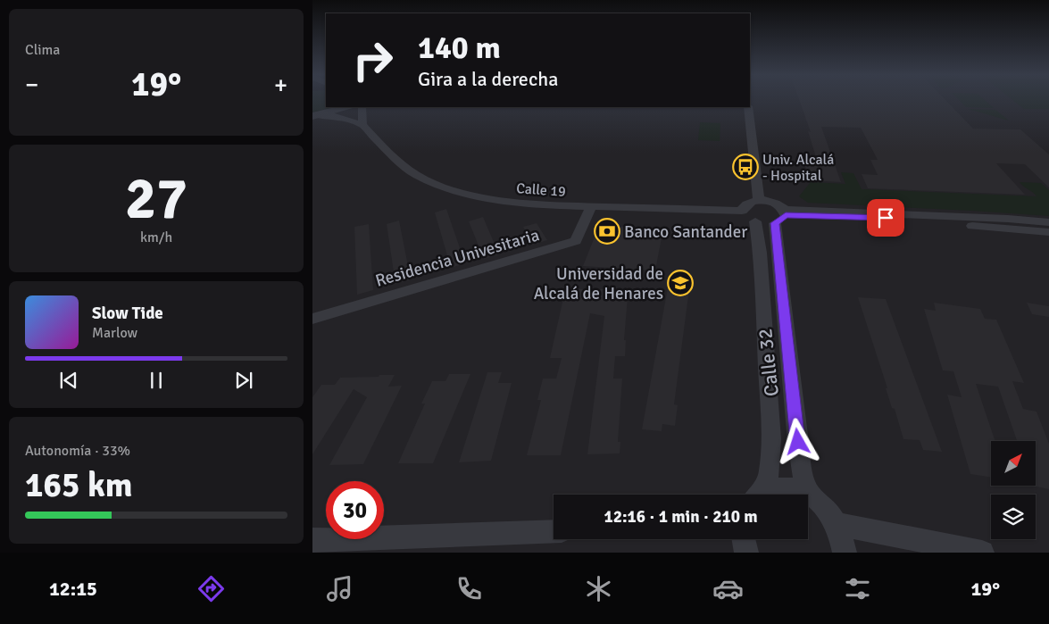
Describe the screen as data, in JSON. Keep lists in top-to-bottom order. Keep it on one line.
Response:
{"streets":{"street":["Calle 19","Residencia Univesitaria","Calle 32"]},"crossings":[["Calle 19","Residencia Univesitaria"],["Calle 19","Calle 32"]],"places":{"bus stop":["Univ. Alcalá - Hospital"],"bank":["Banco Santander"],"school or university":["Universidad de Alcalá de Henares"]},"north":"top right","page":{"tile":["Clima",["27","km/h"],["Autonomía · 33%","165 km"]],"turn":["140 m","Gira a la derecha"],"heat":["−","19°","+"],"song":["Slow Tide","Marlow"],"limit":"30","trip":"12:16 · 1 min · 210 m","tabs":["12:15","19°"]}}
